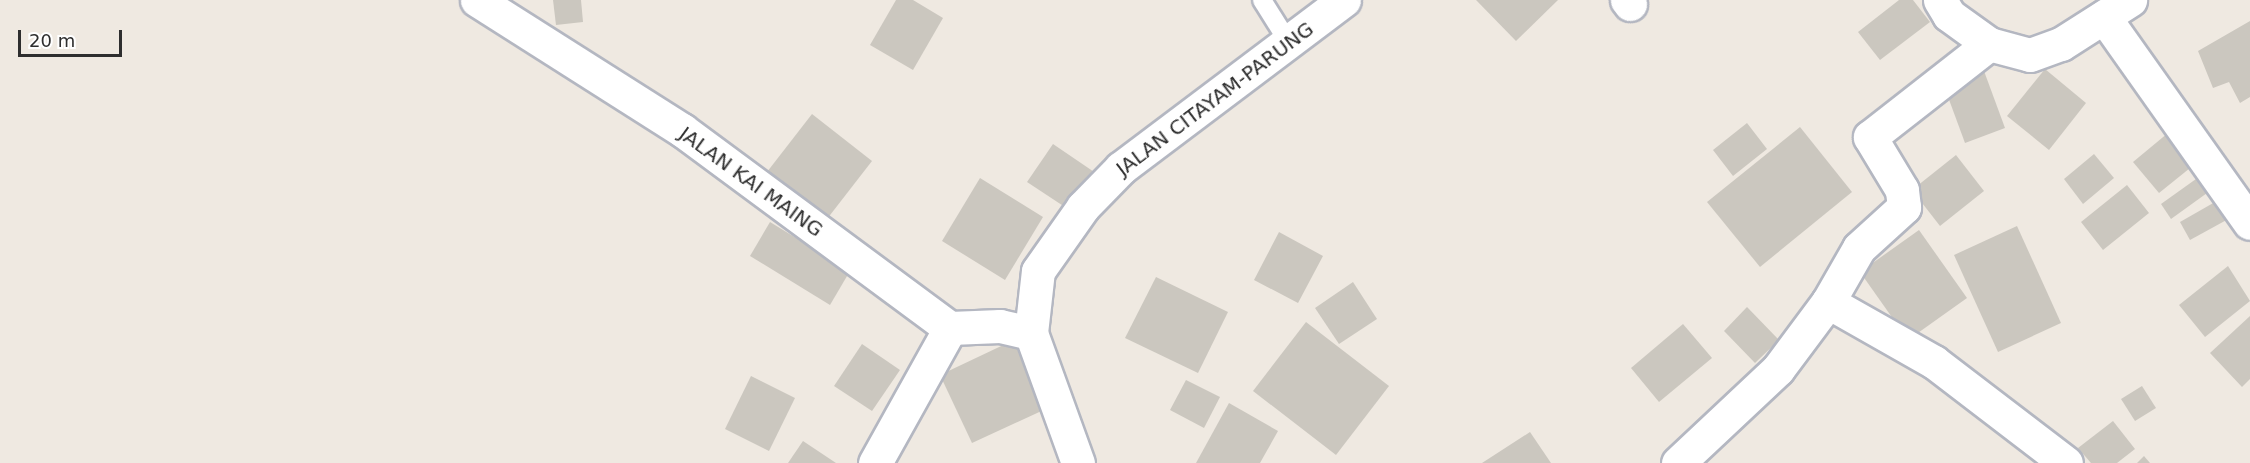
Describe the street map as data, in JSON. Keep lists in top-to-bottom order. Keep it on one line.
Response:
{"streets":{"street":["JALAN CITAYAM-PARUNG","JALAN KAI MAING"]},"scale_bar":"20 m"}
